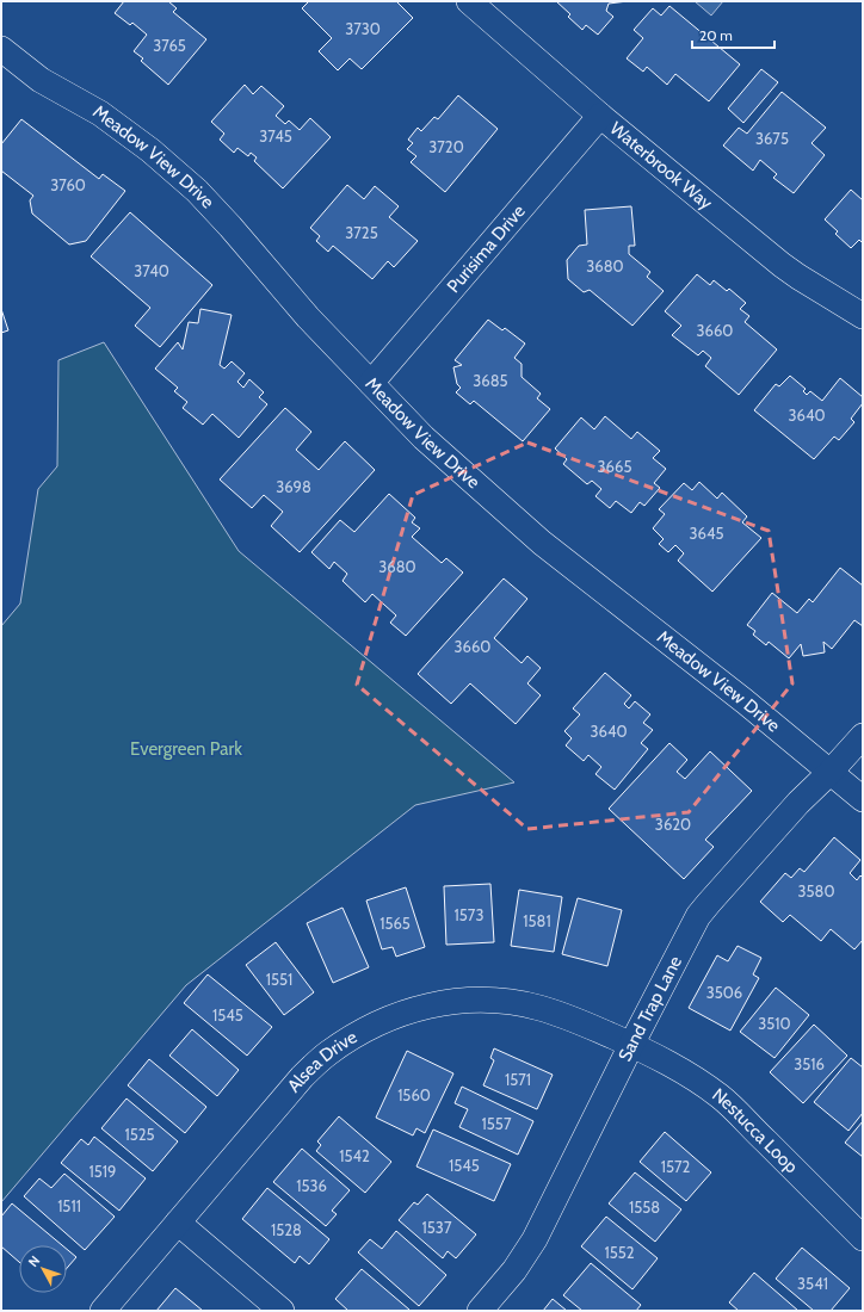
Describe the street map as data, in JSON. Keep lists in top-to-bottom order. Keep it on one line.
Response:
{"streets":{"street":["Meadow View Drive","Waterbrook Way","Purisima Drive","Sand Trap Lane","Alsea Drive","Nestucca Loop"]},"crossings":[["Meadow View Drive","Purisima Drive"],["Meadow View Drive","Sand Trap Lane"],["Waterbrook Way","Purisima Drive"],["Sand Trap Lane","Alsea Drive"],["Sand Trap Lane","Nestucca Loop"],["Alsea Drive","Nestucca Loop"]],"parks":["Evergreen Park"],"house_numbers":["3730","3765","3745","3675","3720","3760","3725","3680","3740","3660","3685","3640","3665","3698","3645","3680","3660","3640","3620","3580","1573","1581","1565","1551","3506","1545","3510","3516","1571","1560","1557","1525","1542","1545","1572","1519","1536","1511","1558","1537","1528","1552","3541"],"scale_bar":"20 m","north":"top left"}
